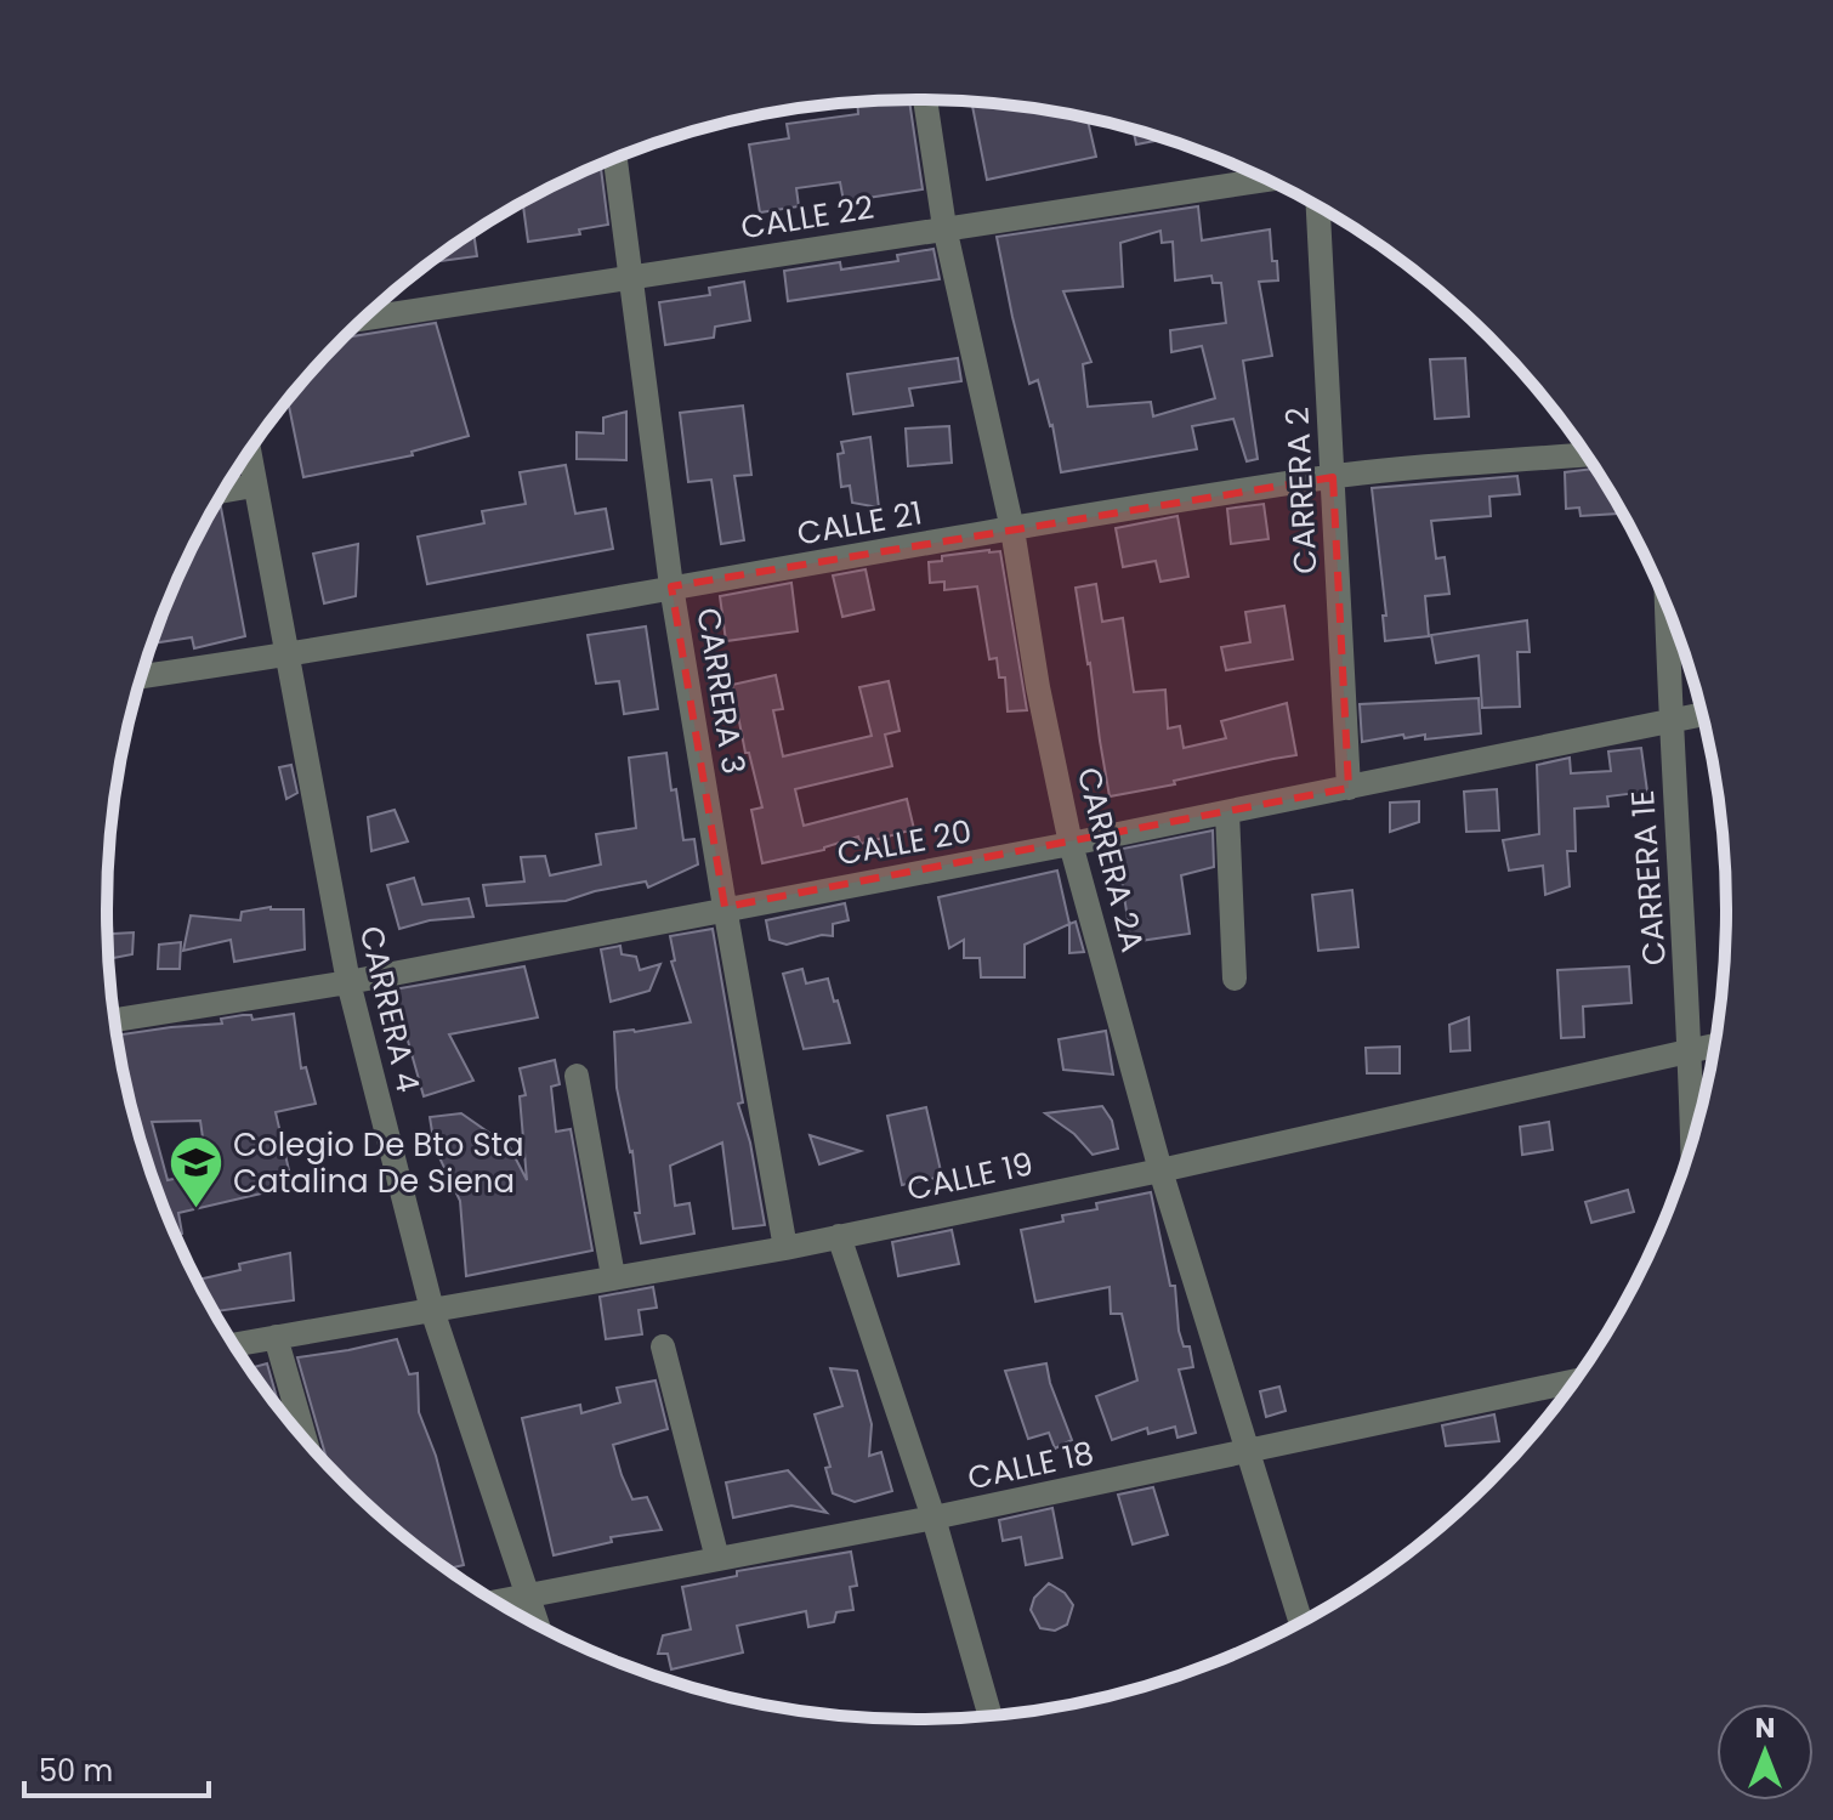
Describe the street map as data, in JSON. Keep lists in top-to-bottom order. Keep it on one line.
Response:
{"streets":{"street":["CALLE 22","CARRERA 2","CALLE 21","CARRERA 3","CALLE 20","CARRERA 2A","CARRERA 1E","CARRERA 4","CALLE 19","CALLE 18"]},"crossings":[["CALLE 22","CARRERA 3"],["CALLE 22","CARRERA 2A"],["CARRERA 2","CALLE 21"],["CARRERA 2","CALLE 20"],["CALLE 21","CARRERA 3"],["CALLE 21","CARRERA 2A"],["CALLE 21","CARRERA 4"],["CARRERA 3","CALLE 20"],["CARRERA 3","CALLE 19"],["CALLE 20","CARRERA 2A"],["CALLE 20","CARRERA 1E"],["CALLE 20","CARRERA 4"],["CARRERA 2A","CALLE 19"],["CARRERA 2A","CALLE 18"],["CARRERA 1E","CALLE 19"],["CARRERA 4","CALLE 19"],["CARRERA 4","CALLE 18"]],"places":{"school or university":["Colegio De Bto Sta Catalina De Siena"]},"scale_bar":"50 m","north":"top"}
